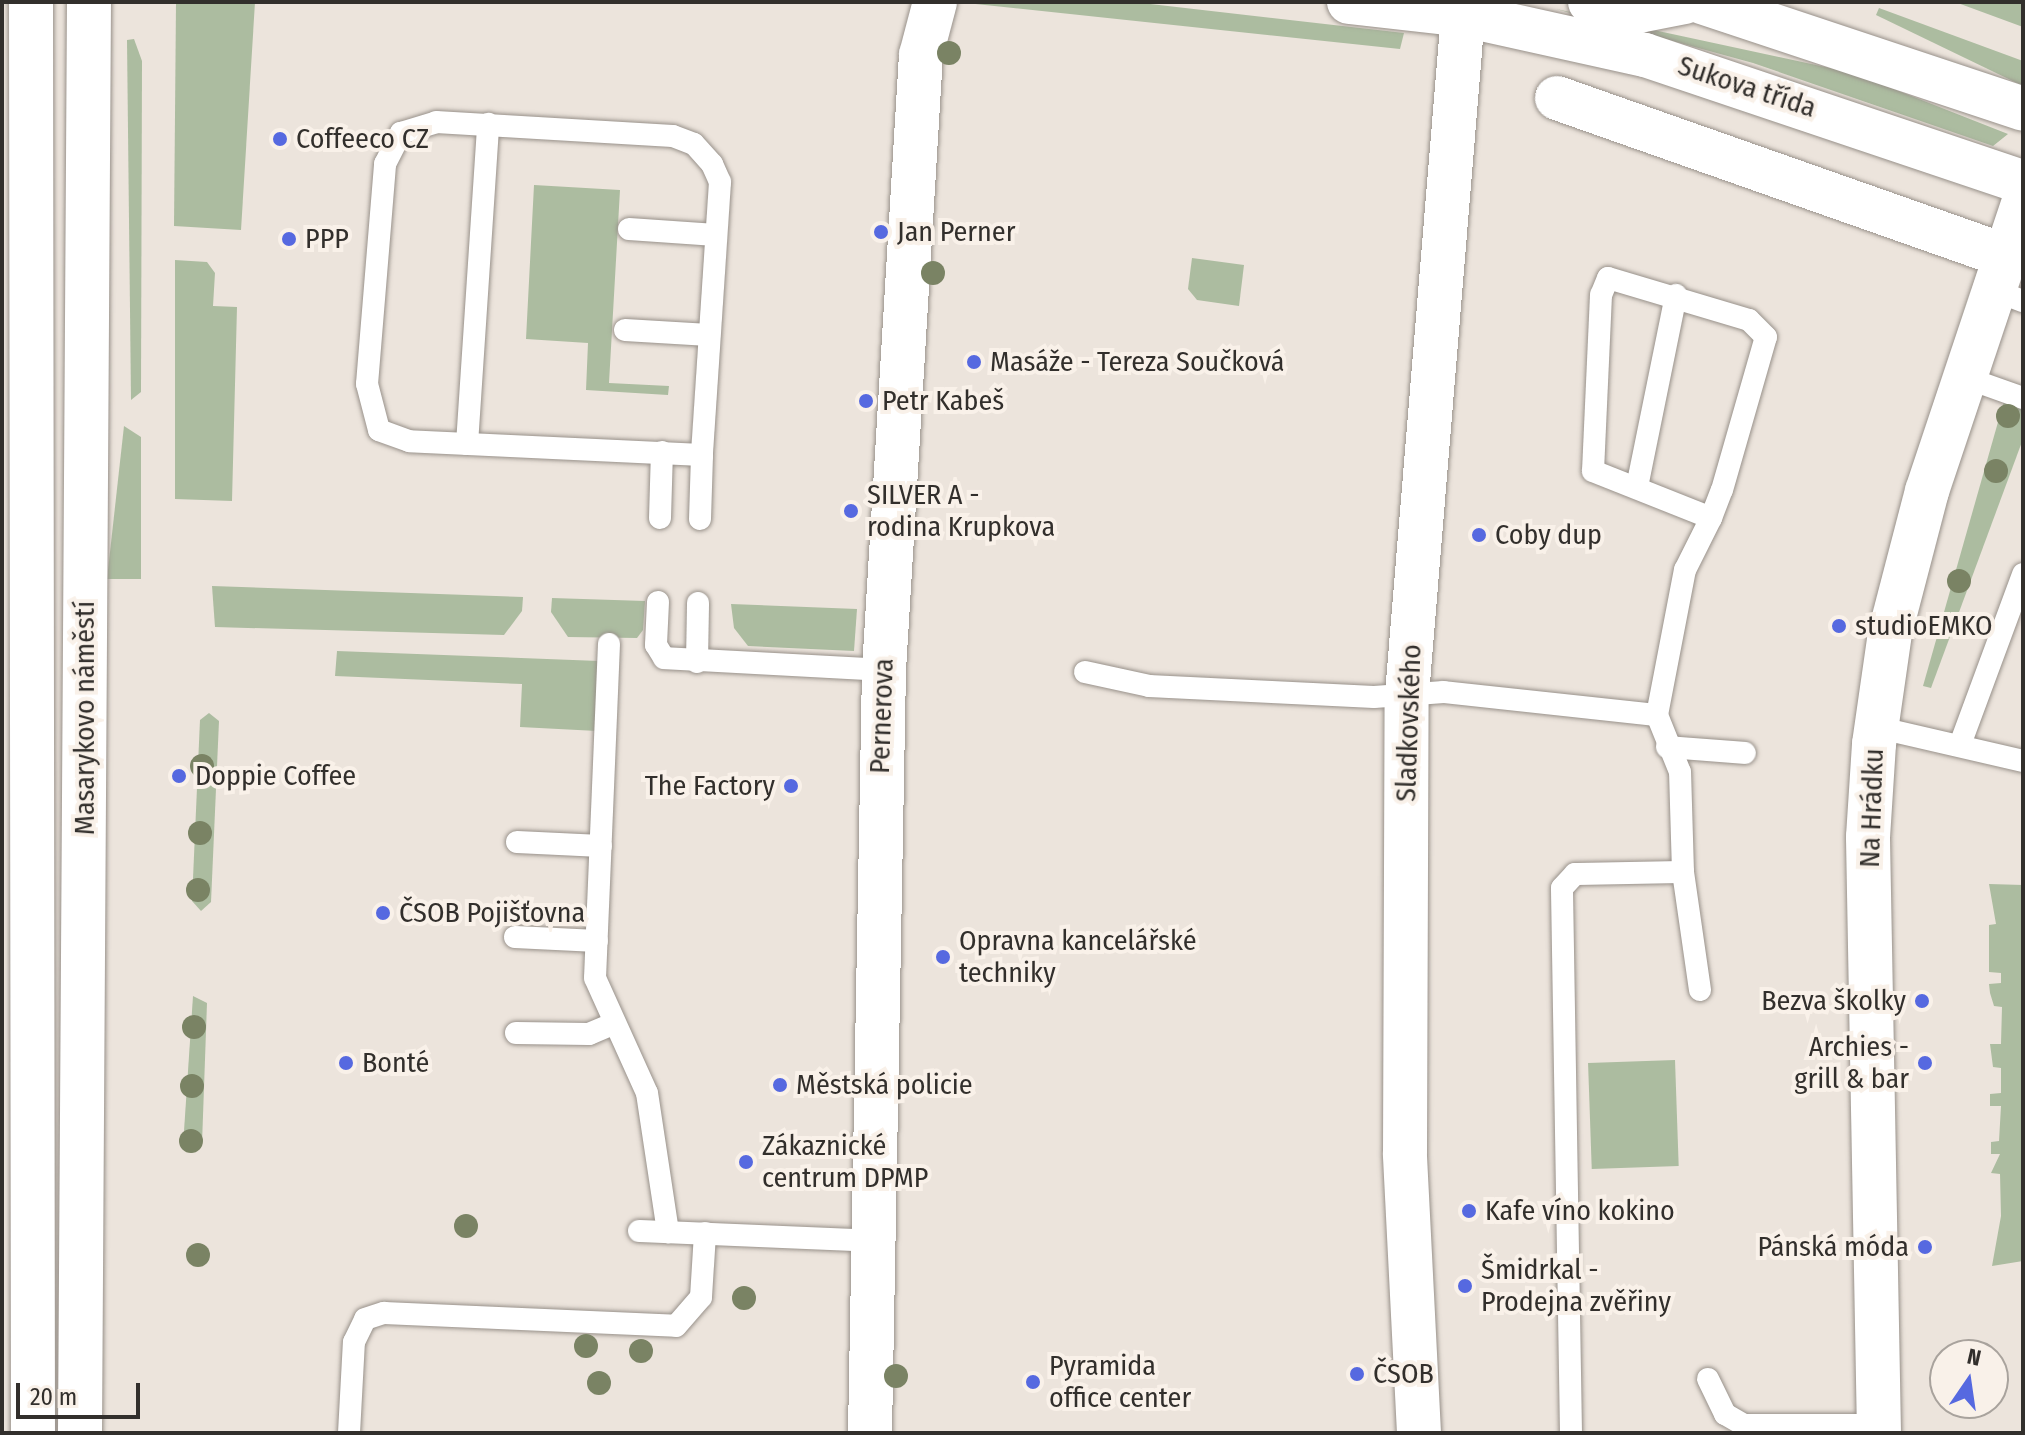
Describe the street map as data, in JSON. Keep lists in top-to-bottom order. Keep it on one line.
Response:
{"streets":{"street":["Sukova třída","Pernerova","Masarykovo náměstí","Sladkovského","Na Hrádku"]},"crossings":[["Sukova třída","Sladkovského"]],"places":["Coffeeco CZ","Jan Perner","PPP","Masáže - Tereza Součková","Petr Kabeš","SILVER A - rodina Krupkova","Coby dup","studioEMKO","Doppie Coffee","The Factory","ČSOB Pojišťovna","Opravna kancelářské techniky","Bezva školky","Bonté","Archies - grill & bar","Městská policie","Zákaznické centrum DPMP","Kafe víno kokino","Pánská móda","Šmidrkal - Prodejna zvěřiny","ČSOB","Pyramida office center"],"scale_bar":"20 m","north":"top"}
